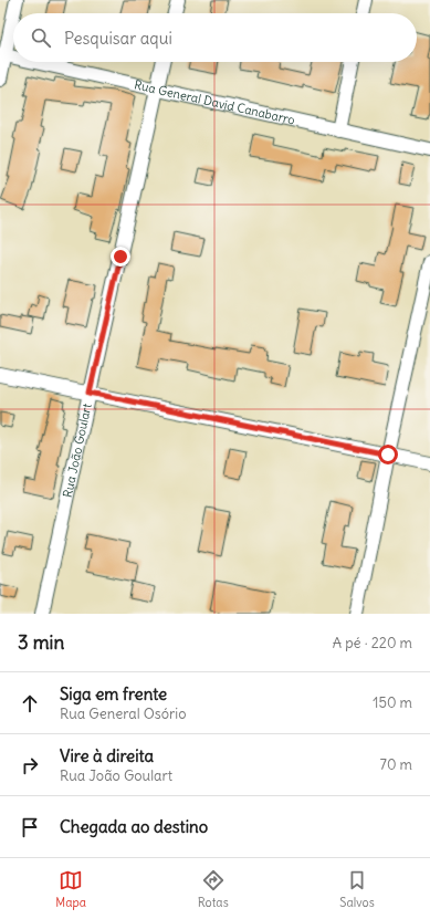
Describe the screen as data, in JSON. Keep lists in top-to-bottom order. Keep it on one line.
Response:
{"streets":{"street":["Rua General David Canabarro","Rua João Goulart"]},"crossings":[["Rua General David Canabarro","Rua João Goulart"]],"page":{"search":"Pesquisar aqui","heading":["3 min","A pé · 220 m"],"list":[["Siga em frente","Rua General Osório","150 m"],["Vire à direita","Rua João Goulart","70 m"],"Chegada ao destino"],"nav":["Mapa","Rotas","Salvos"]}}
